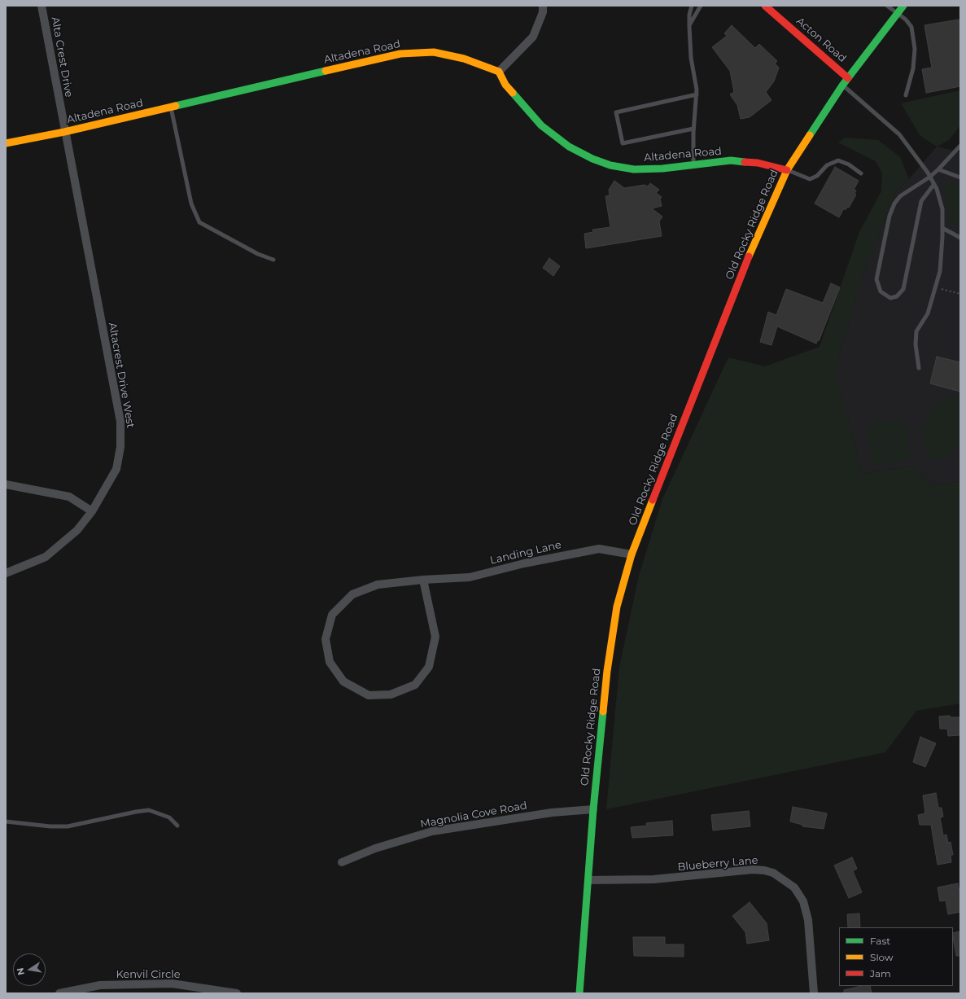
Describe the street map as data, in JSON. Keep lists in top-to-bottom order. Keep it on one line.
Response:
{"streets":{"street":["Acton Road","Altadena Road","Alta Crest Drive","Old Rocky Ridge Road","Altacrest Drive West","Landing Lane","Magnolia Cove Road","Blueberry Lane","Kenvil Circle"]},"crossings":[["Acton Road","Old Rocky Ridge Road"],["Altadena Road","Alta Crest Drive"],["Altadena Road","Old Rocky Ridge Road"],["Altadena Road","Altacrest Drive West"],["Alta Crest Drive","Altacrest Drive West"],["Old Rocky Ridge Road","Landing Lane"],["Old Rocky Ridge Road","Magnolia Cove Road"],["Old Rocky Ridge Road","Blueberry Lane"]],"legend":["Fast","Slow","Jam"],"north":"left"}
